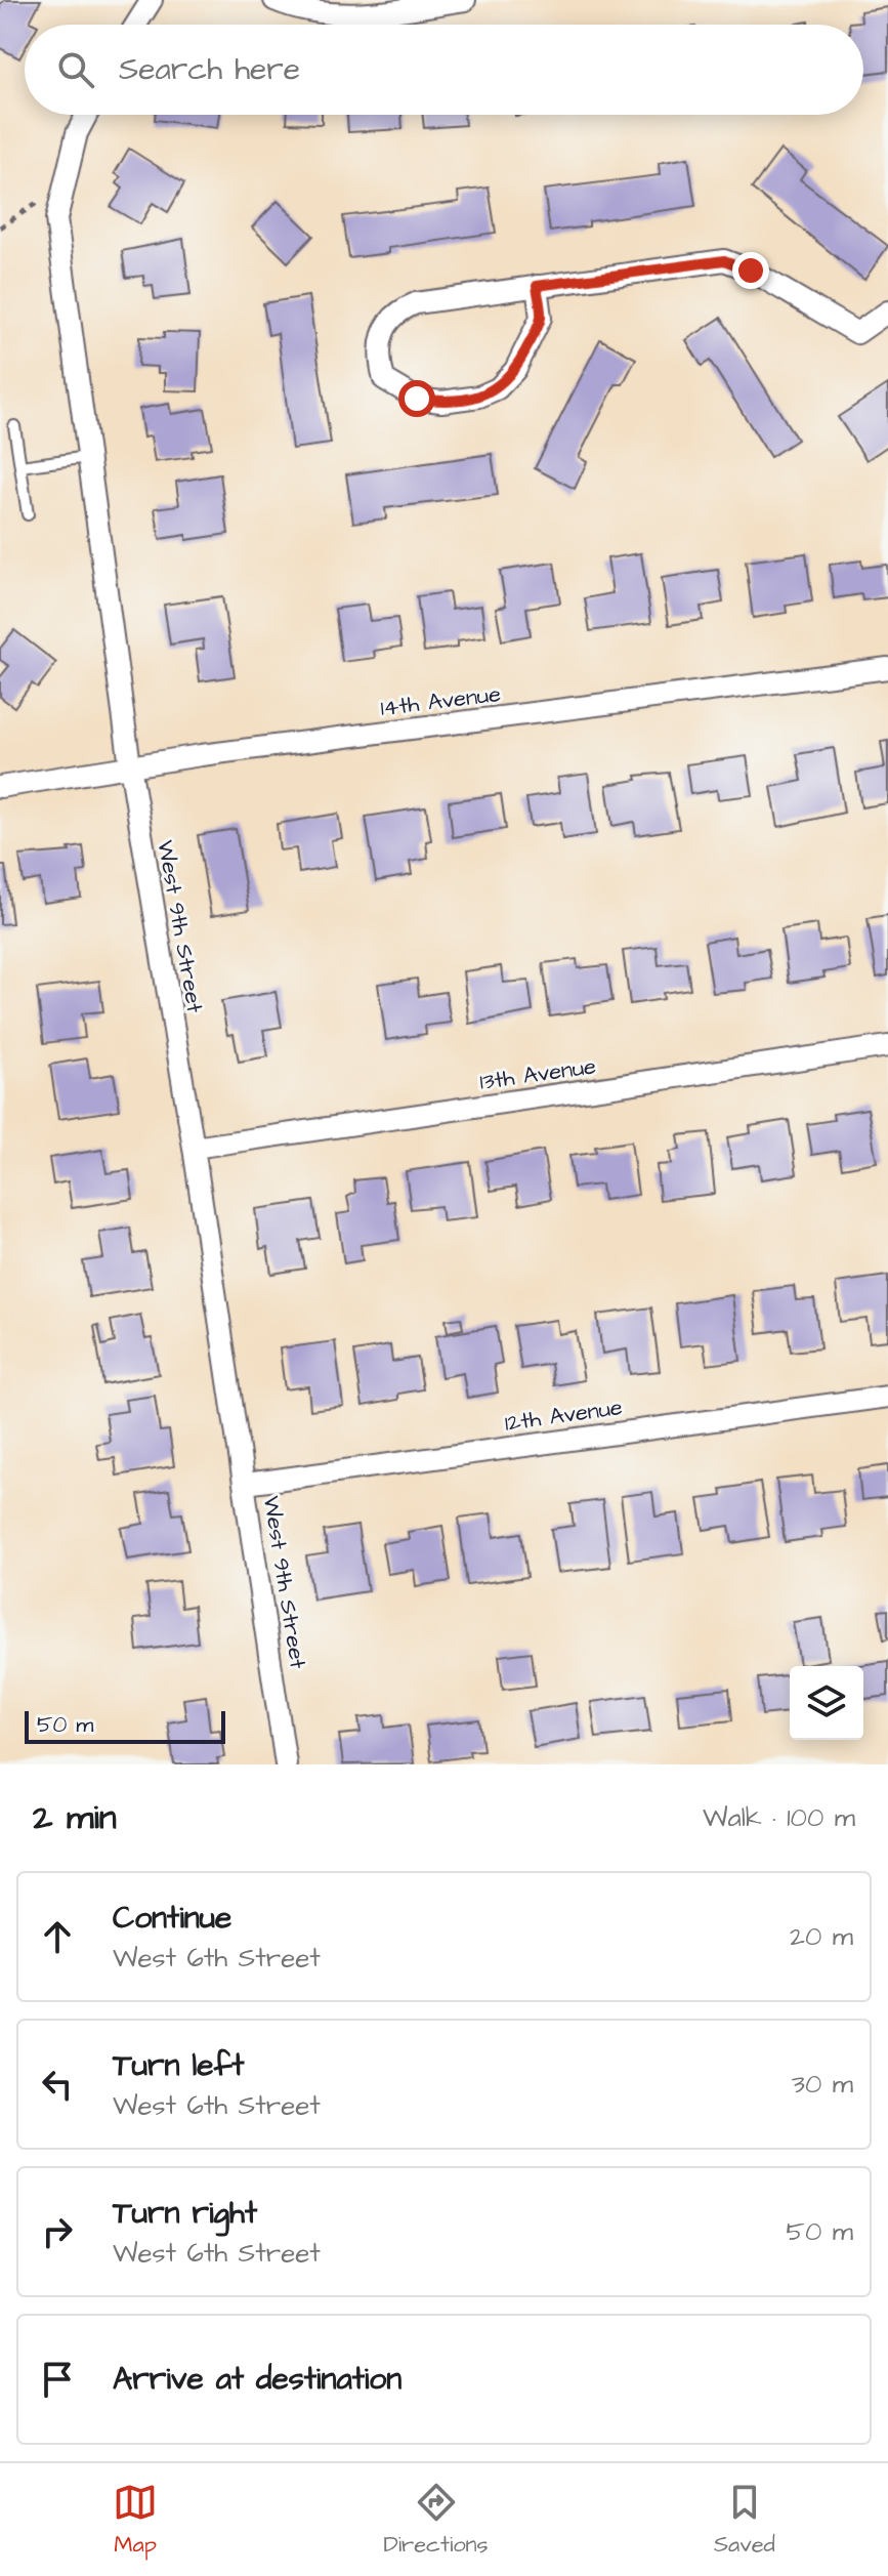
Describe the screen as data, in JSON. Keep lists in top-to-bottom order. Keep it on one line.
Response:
{"streets":{"street":["14th Avenue","West 9th Street","13th Avenue","12th Avenue"]},"crossings":[["14th Avenue","West 9th Street"],["West 9th Street","13th Avenue"],["West 9th Street","12th Avenue"]],"scale_bar":"50 m","page":{"search":"Search here","scale":"50 m","heading":["2 min","Walk · 100 m"],"list":[["Continue","West 6th Street","20 m"],["Turn left","West 6th Street","30 m"],["Turn right","West 6th Street","50 m"],"Arrive at destination"],"nav":["Map","Directions","Saved"]}}
